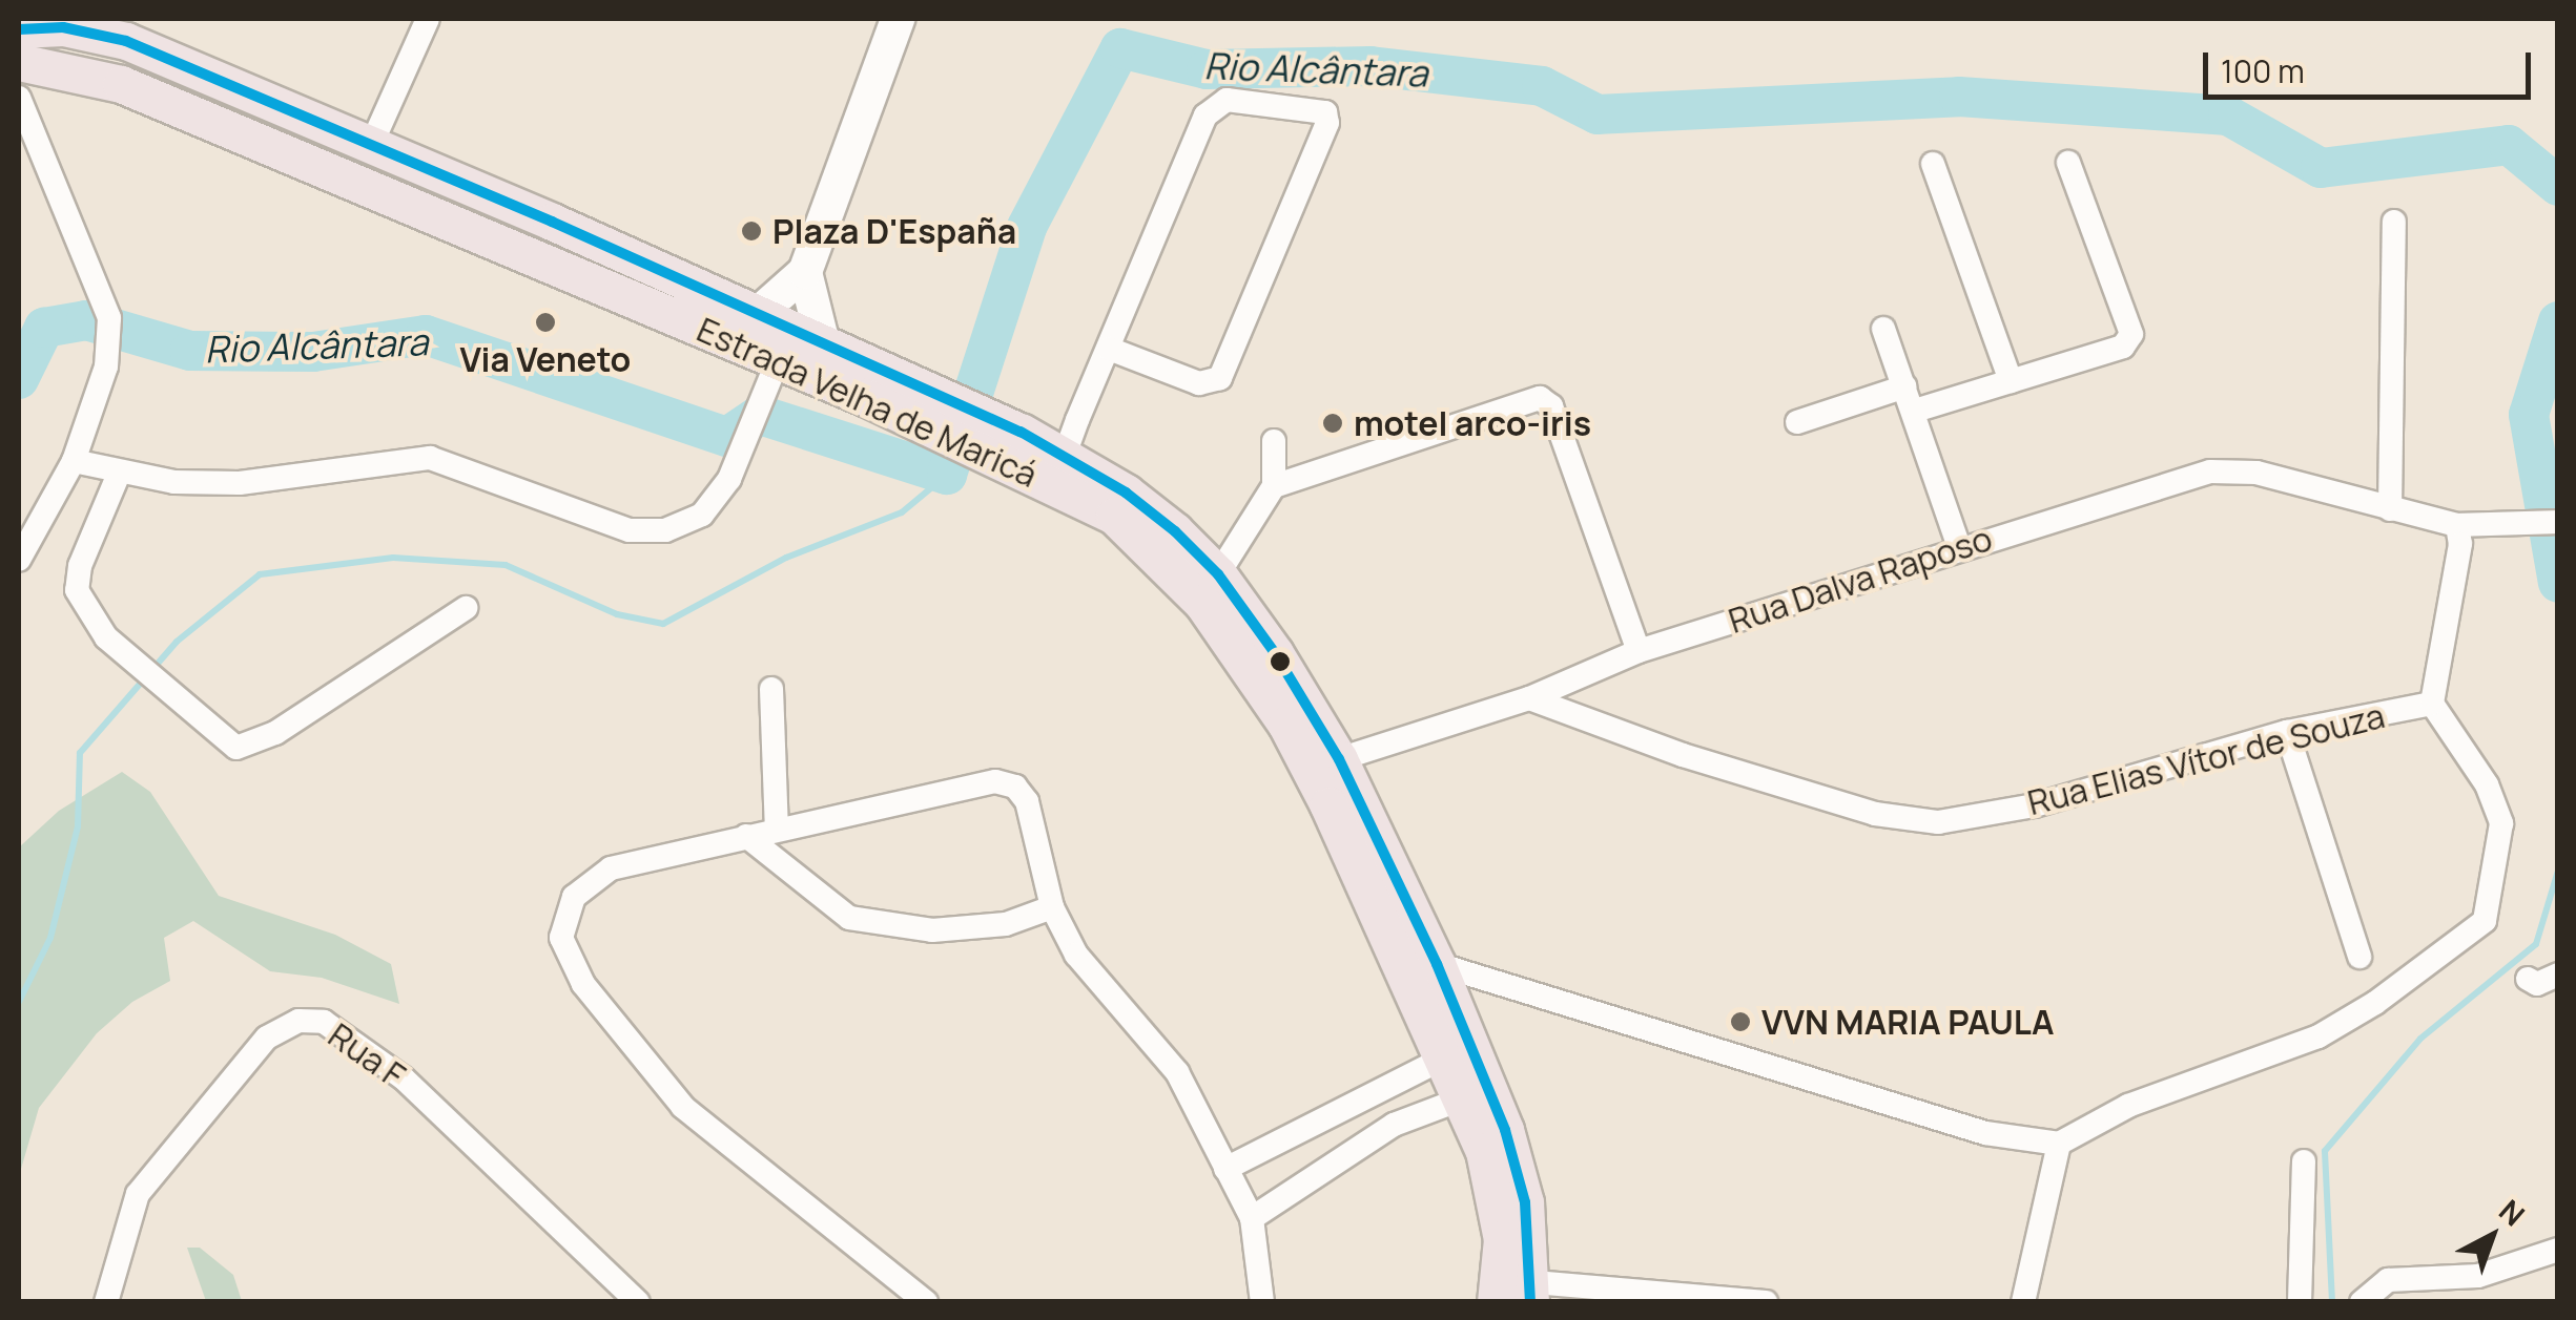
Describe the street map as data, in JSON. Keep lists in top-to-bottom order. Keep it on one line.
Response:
{"streets":{"main road":["Estrada Velha de Maricá"],"street":["Rua Dalva Raposo","Rua Elias Vítor de Souza","Rua F"]},"crossings":[["Estrada Velha de Maricá","Rua Dalva Raposo"],["Rua Dalva Raposo","Rua Elias Vítor de Souza"]],"water":["Rio Alcântara"],"places":["Plaza D'España","Via Veneto","motel arco-iris","VVN MARIA PAULA"],"scale_bar":"100 m","north":"top right"}
